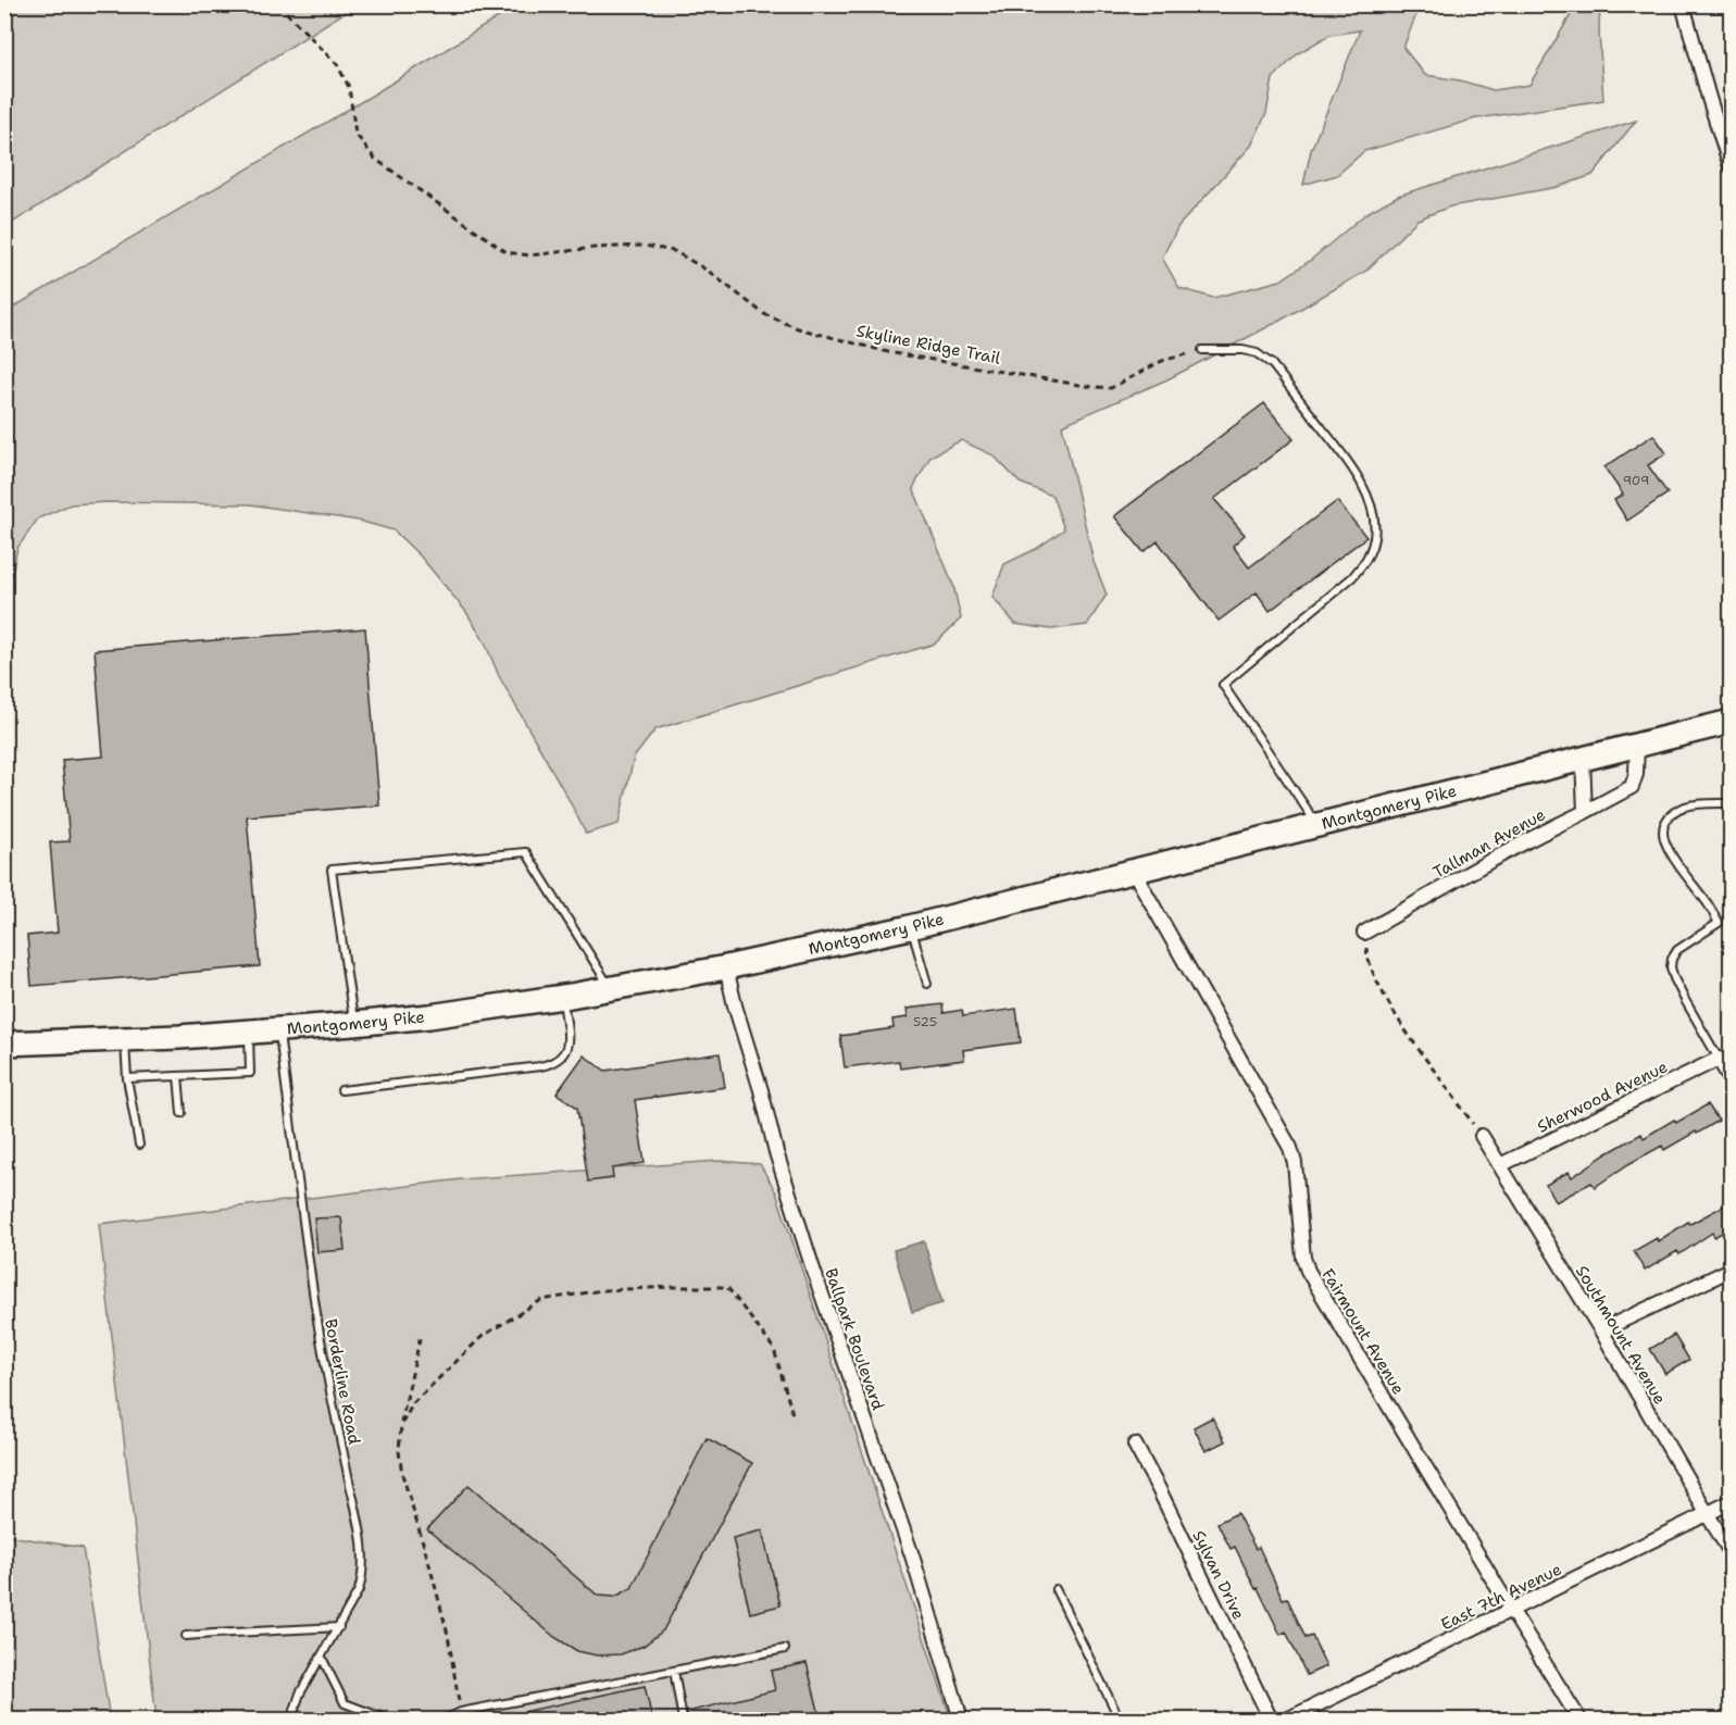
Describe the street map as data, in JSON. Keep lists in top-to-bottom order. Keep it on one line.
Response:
{"streets":{"highway":["Montgomery Pike"],"street":["Tallman Avenue","Sherwood Avenue","Fairmount Avenue","Southmount Avenue","Ballpark Boulevard","Sylvan Drive","East 7th Avenue"],"lane":["Borderline Road"],"path":["Skyline Ridge Trail"]},"crossings":[["Montgomery Pike","Tallman Avenue"],["Montgomery Pike","Fairmount Avenue"],["Montgomery Pike","Ballpark Boulevard"],["Montgomery Pike","Borderline Road"],["Sherwood Avenue","Southmount Avenue"],["Fairmount Avenue","East 7th Avenue"],["Southmount Avenue","East 7th Avenue"]],"house_numbers":["909","525"]}
